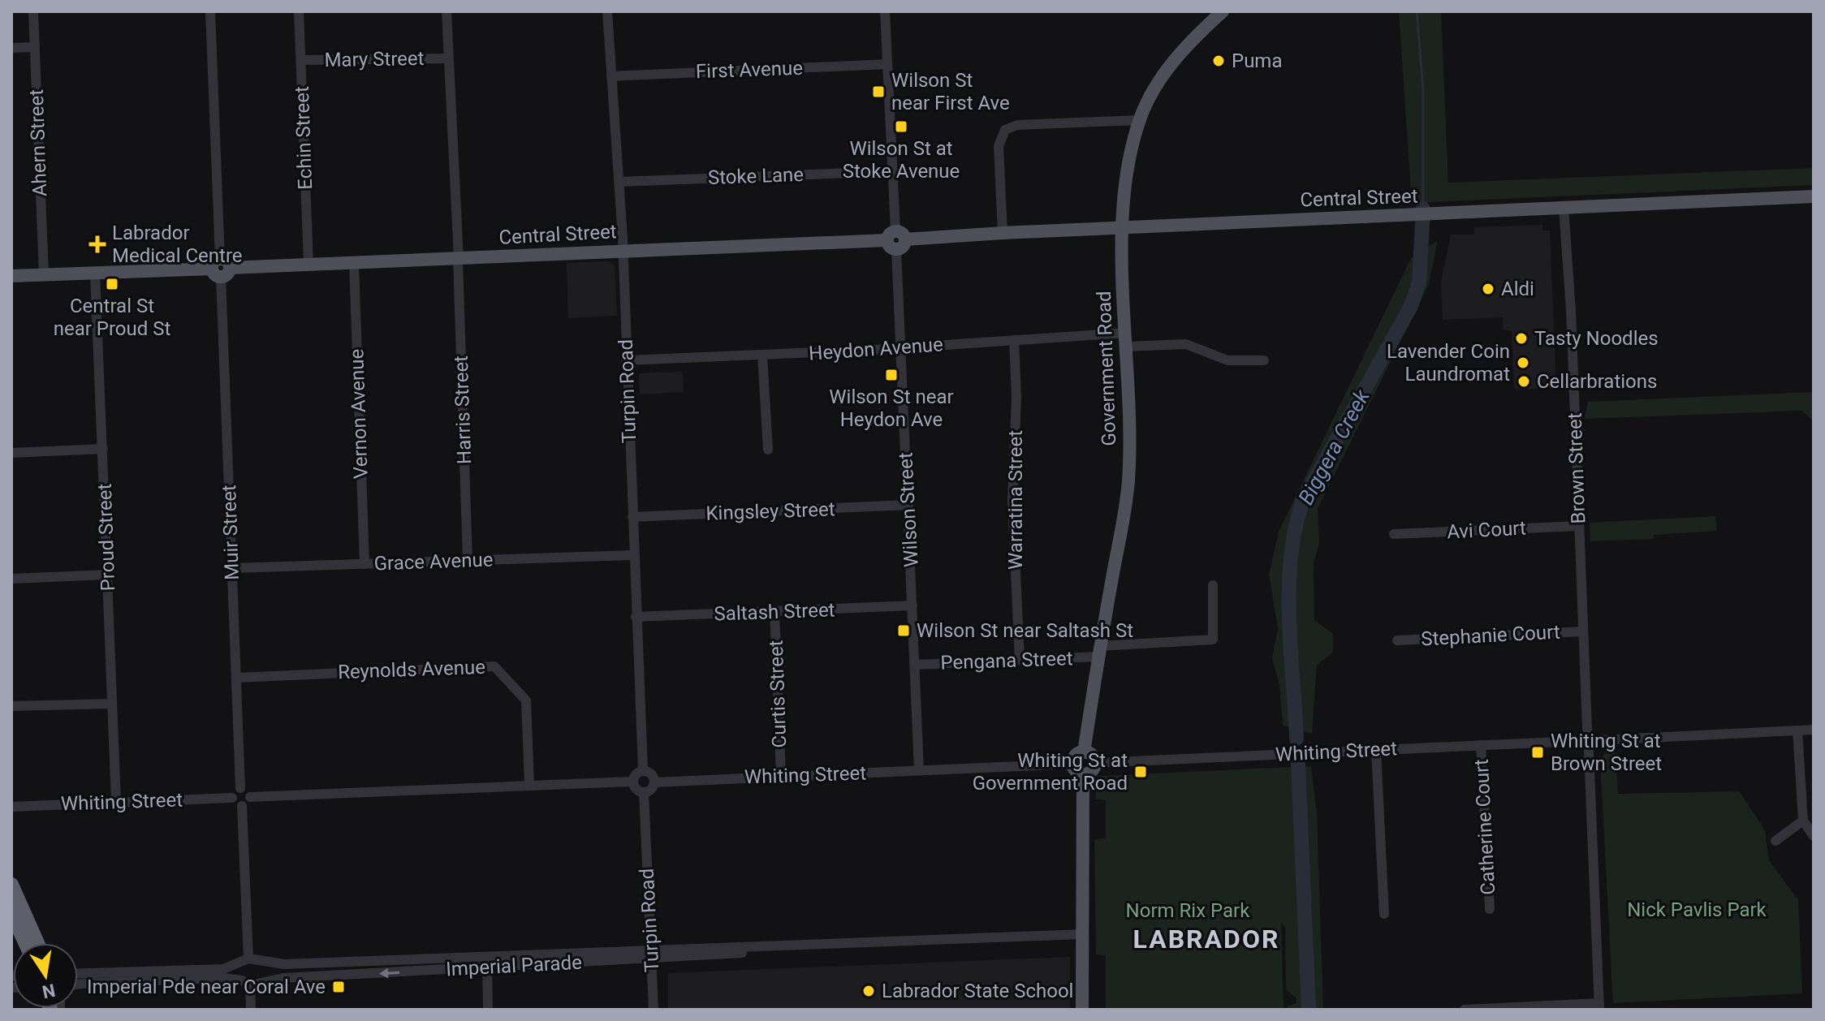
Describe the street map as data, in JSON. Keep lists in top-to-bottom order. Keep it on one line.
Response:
{"streets":{"main road":["Central Street","Government Road"],"street":["Mary Street","First Avenue","Echin Street","Ahern Street","Stoke Lane","Heydon Avenue","Turpin Road","Harris Street","Vernon Avenue","Brown Street","Warratina Street","Wilson Street","Kingsley Street","Avi Court","Muir Street","Proud Street","Grace Avenue","Saltash Street","Stephanie Court","Pengana Street","Reynolds Avenue","Curtis Street","Whiting Street","Catherine Court","Imperial Parade"]},"crossings":[["Mary Street","Echin Street"],["Mary Street","Harris Street"],["First Avenue","Turpin Road"],["First Avenue","Wilson Street"],["Echin Street","Central Street"],["Ahern Street","Central Street"],["Stoke Lane","Turpin Road"],["Stoke Lane","Wilson Street"],["Central Street","Government Road"],["Central Street","Turpin Road"],["Central Street","Harris Street"],["Central Street","Vernon Avenue"],["Central Street","Brown Street"],["Central Street","Wilson Street"],["Central Street","Muir Street"],["Central Street","Proud Street"],["Heydon Avenue","Government Road"],["Heydon Avenue","Turpin Road"],["Heydon Avenue","Warratina Street"],["Heydon Avenue","Wilson Street"],["Government Road","Pengana Street"],["Government Road","Whiting Street"],["Turpin Road","Kingsley Street"],["Turpin Road","Grace Avenue"],["Turpin Road","Saltash Street"],["Turpin Road","Whiting Street"],["Turpin Road","Imperial Parade"],["Harris Street","Grace Avenue"],["Vernon Avenue","Grace Avenue"],["Brown Street","Avi Court"],["Brown Street","Stephanie Court"],["Brown Street","Whiting Street"],["Warratina Street","Pengana Street"],["Wilson Street","Kingsley Street"],["Wilson Street","Saltash Street"],["Wilson Street","Pengana Street"],["Wilson Street","Whiting Street"],["Muir Street","Grace Avenue"],["Muir Street","Reynolds Avenue"],["Muir Street","Whiting Street"],["Proud Street","Whiting Street"],["Saltash Street","Curtis Street"],["Curtis Street","Whiting Street"],["Whiting Street","Catherine Court"]],"districts":["LABRADOR"],"water":["Biggera Creek"],"parks":["Nick Pavlis Park","Norm Rix Park"],"places":{"other":["Puma","Aldi","Tasty Noodles","Lavender Coin Laundromat","Cellarbrations","Labrador State School"],"transit":["Wilson St near First Ave","Wilson St at Stoke Avenue","Central St near Proud St","Wilson St near Heydon Ave","Wilson St near Saltash St","Whiting St at Brown Street","Whiting St at Government Road","Imperial Pde near Coral Ave"],"health":["Labrador Medical Centre"]},"north":"bottom"}
